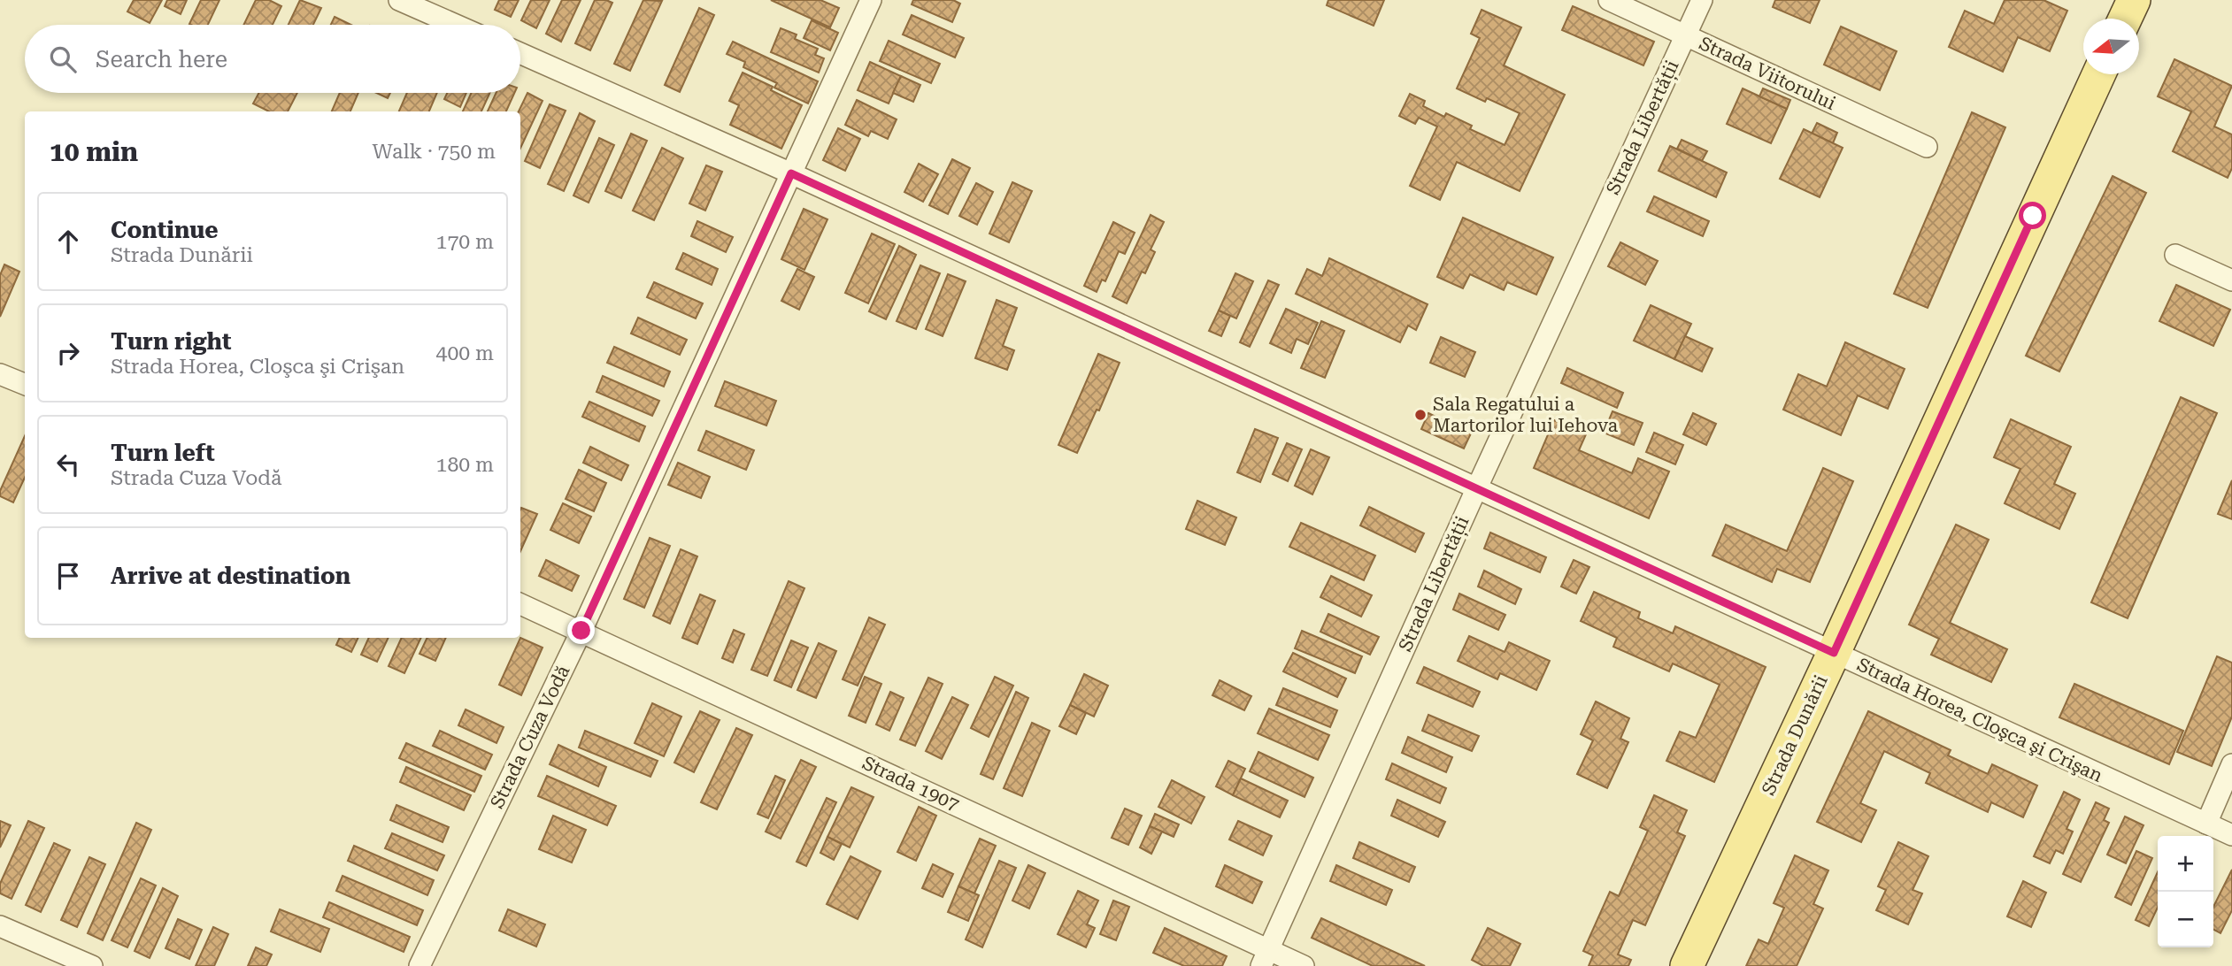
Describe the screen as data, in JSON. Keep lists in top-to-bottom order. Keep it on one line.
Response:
{"streets":{"main road":["Strada Dunării"],"street":["Strada Viitorului","Strada Libertății","Strada Horea, Cloşca şi Crişan","Strada Cuza Vodă","Strada 1907"]},"crossings":[["Strada Viitorului","Strada Libertății"],["Strada Libertății","Strada Horea, Cloşca şi Crişan"],["Strada Libertății","Strada 1907"],["Strada Horea, Cloşca şi Crişan","Strada Dunării"],["Strada Horea, Cloşca şi Crişan","Strada Cuza Vodă"],["Strada Cuza Vodă","Strada 1907"]],"places":["Sala Regatului a Martorilor lui Iehova"],"north":"left","page":{"search":"Search here","heading":["10 min","Walk · 750 m"],"list":[["Continue","Strada Dunării","170 m"],["Turn right","Strada Horea, Cloşca şi Crişan","400 m"],["Turn left","Strada Cuza Vodă","180 m"],"Arrive at destination"],"map_buttons":["+","−"]}}
